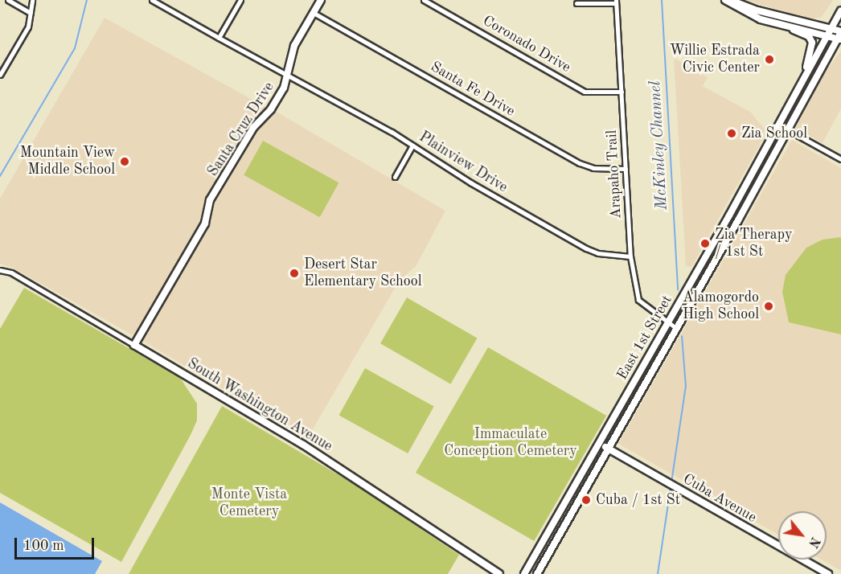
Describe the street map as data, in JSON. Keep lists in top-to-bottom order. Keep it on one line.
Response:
{"streets":{"main road":["Santa Cruz Drive","East 1st Street","South Washington Avenue","Cuba Avenue"],"street":["Coronado Drive","Santa Fe Drive","Plainview Drive","Arapaho Trail"]},"crossings":[["Coronado Drive","Arapaho Trail"],["Santa Fe Drive","Santa Cruz Drive"],["Santa Fe Drive","Arapaho Trail"],["Santa Cruz Drive","Plainview Drive"],["Santa Cruz Drive","South Washington Avenue"],["Plainview Drive","Arapaho Trail"],["Arapaho Trail","East 1st Street"],["East 1st Street","Cuba Avenue"]],"water":["McKinley Channel"],"parks":["Immaculate Conception Cemetery","Monte Vista Cemetery"],"places":["Willie Estrada Civic Center","Zia School","Mountain View Middle School","Zia Therapy / 1st St","Desert Star Elementary School","Alamogordo High School","Cuba / 1st St"],"scale_bar":"100 m","north":"bottom right"}
